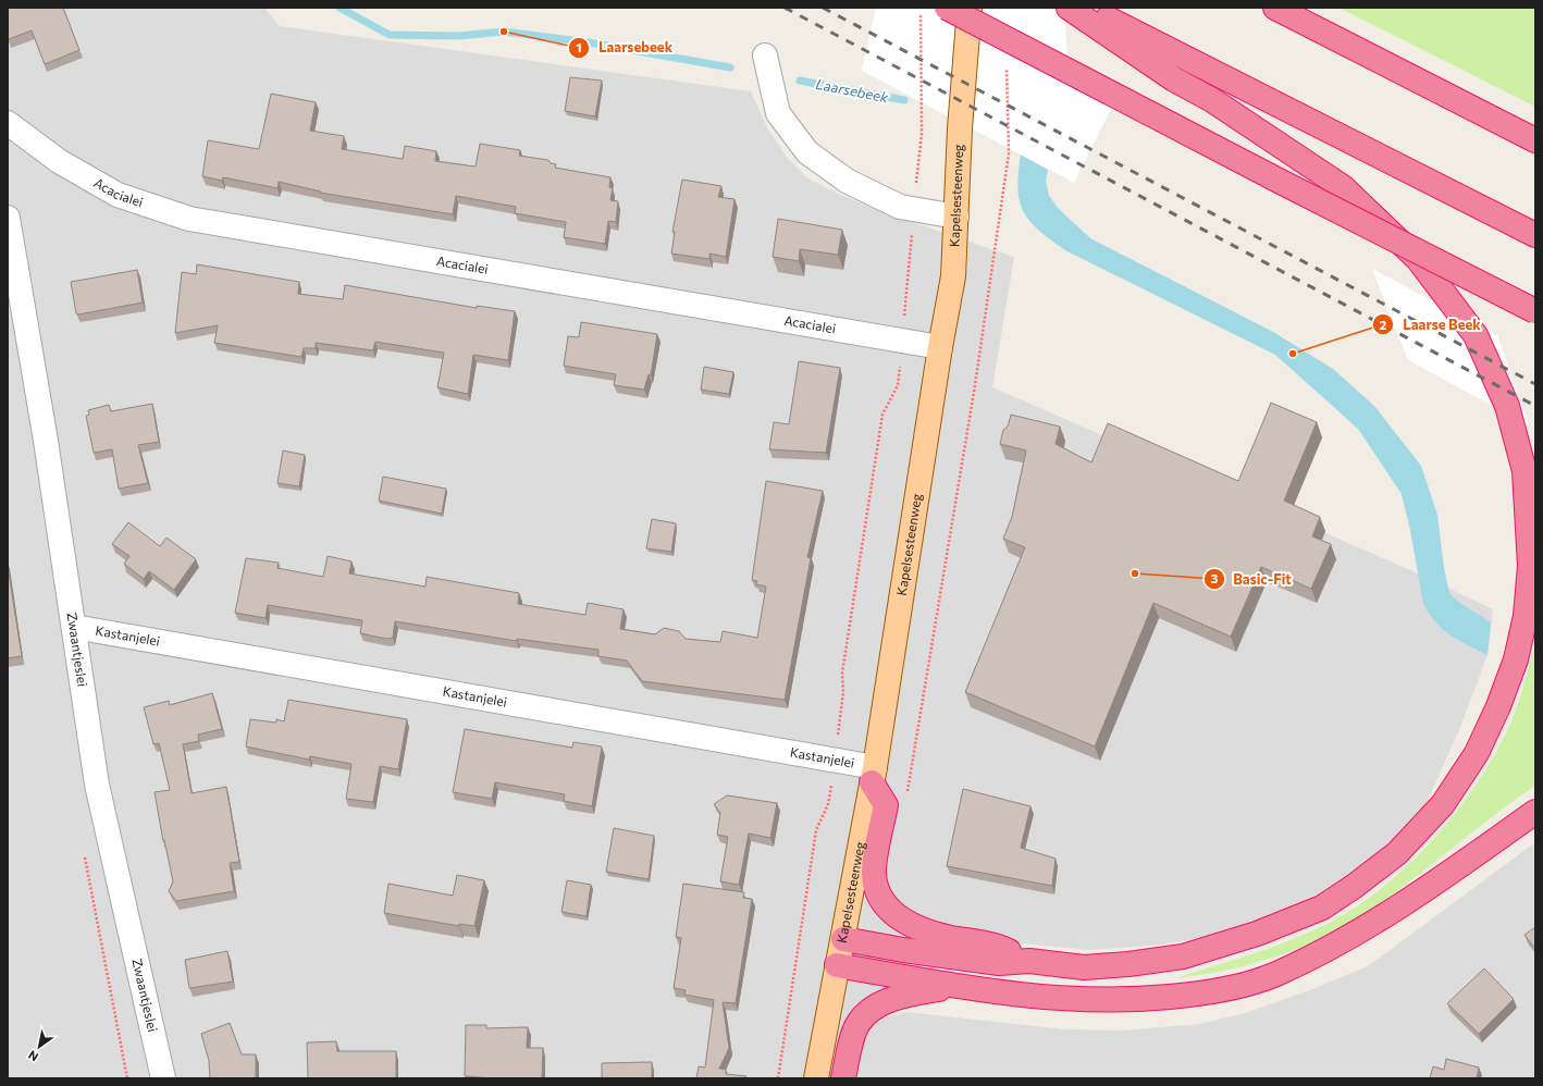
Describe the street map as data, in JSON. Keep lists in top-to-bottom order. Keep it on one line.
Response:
{"streets":{"main road":["Kapelsesteenweg"],"street":["Acacialei","Kastanjelei","Zwaantjeslei"]},"crossings":[["Acacialei","Kapelsesteenweg"],["Kapelsesteenweg","Kastanjelei"],["Kastanjelei","Zwaantjeslei"]],"water":["Laarsebeek"],"places":["Laarsebeek","Laarse Beek","Basic-Fit"],"north":"bottom left"}
